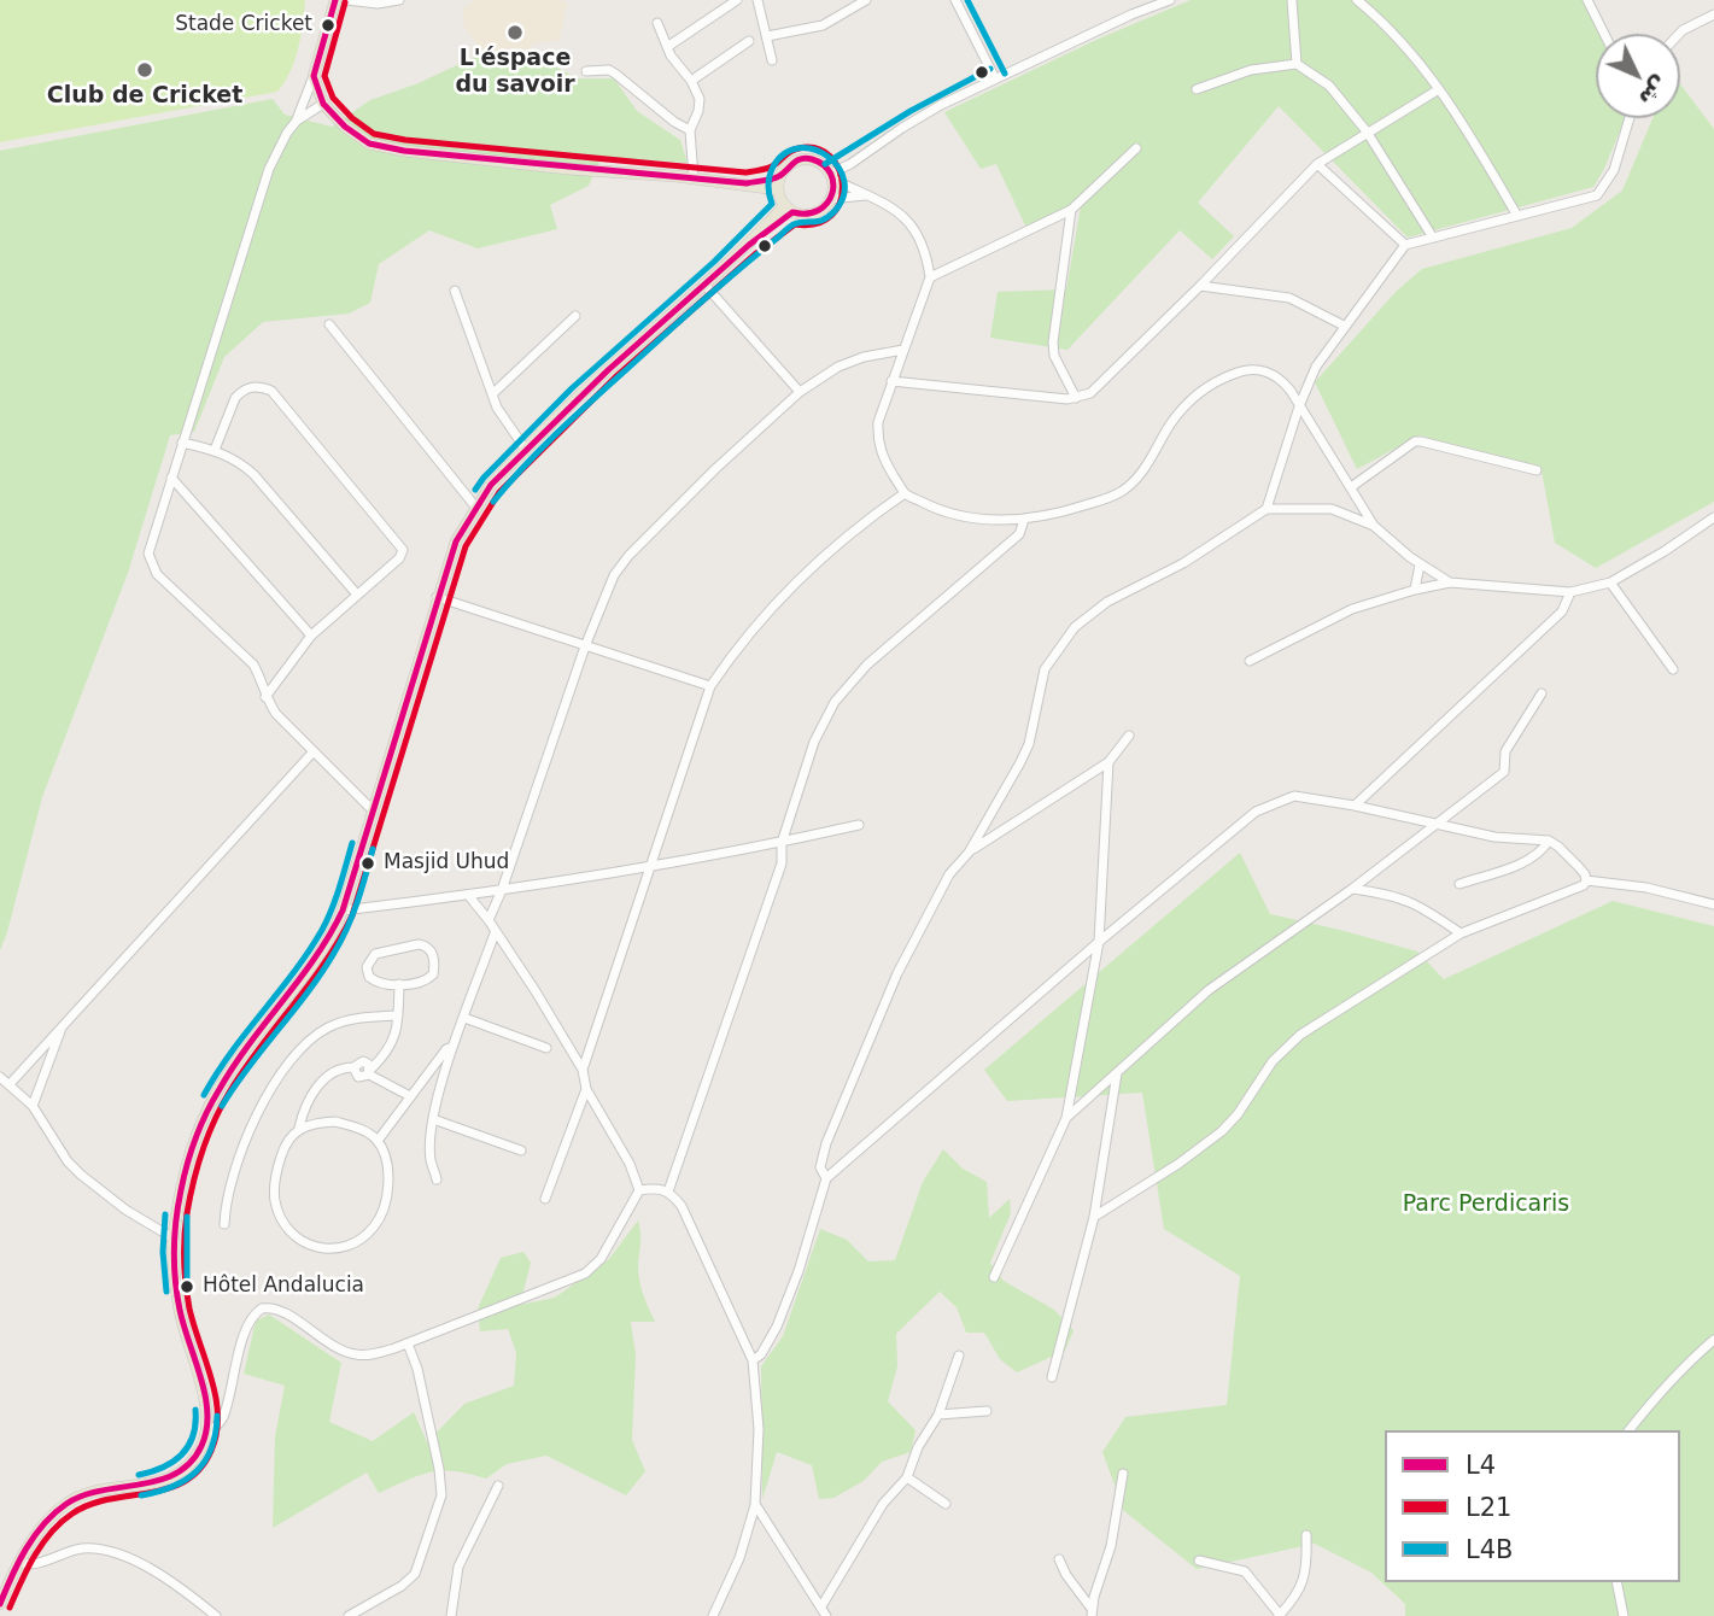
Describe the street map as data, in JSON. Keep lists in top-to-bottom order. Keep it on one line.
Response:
{"parks":["Parc Perdicaris"],"places":["Stade Cricket","L'éspace du savoir","Club de Cricket","Masjid Uhud","Hôtel Andalucia"],"lines":["transit line L4","transit line L4B","transit line L21"],"legend":["L4","L21","L4B"],"north":"bottom right"}
